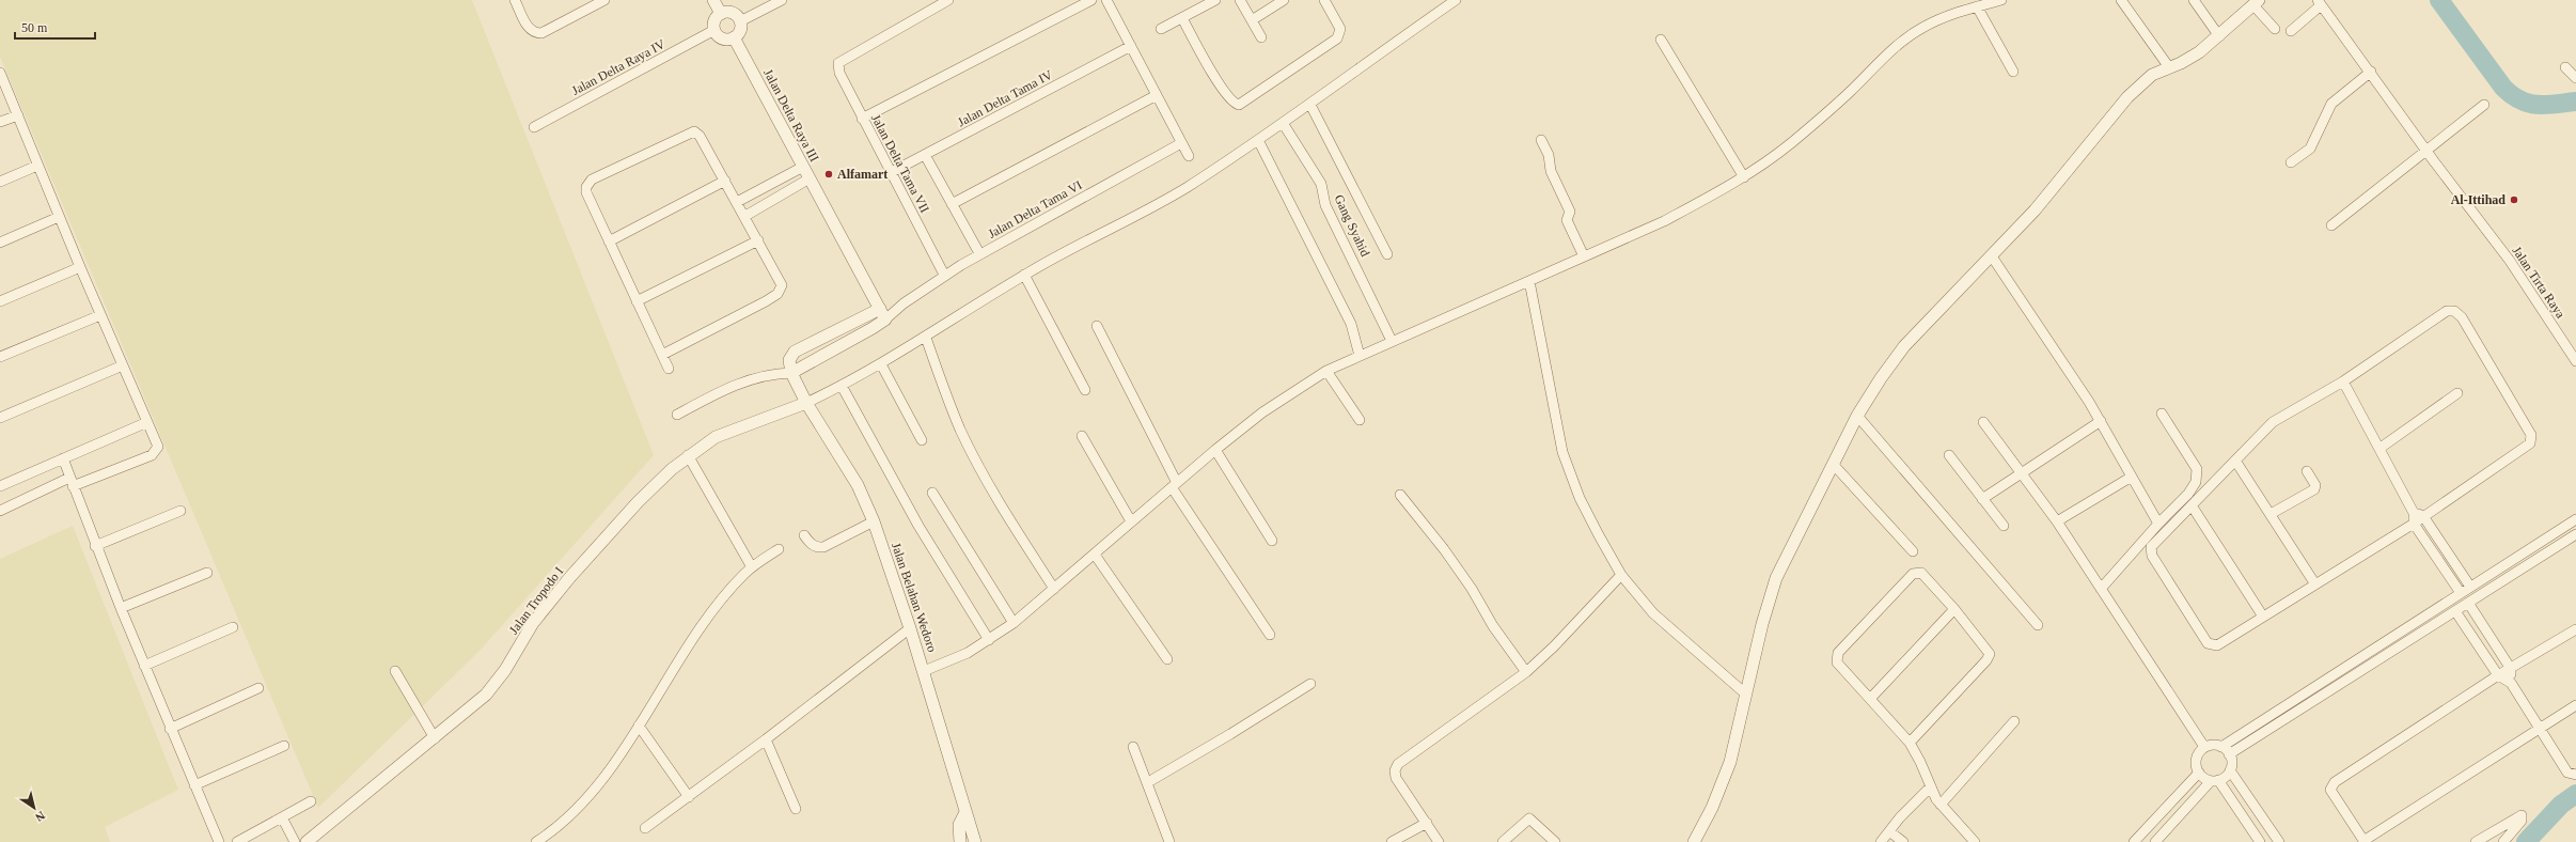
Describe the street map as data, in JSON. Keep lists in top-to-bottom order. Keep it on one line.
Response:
{"streets":{"street":["Jalan Delta Raya IV","Jalan Delta Tama IV","Jalan Delta Raya III","Jalan Delta Tama VII","Jalan Delta Tama VI","Gang Syahid","Jalan Tirta Raya","Jalan Belahan Wedoro","Jalan Tropodo I"]},"crossings":[["Jalan Delta Raya IV","Jalan Delta Raya III"],["Jalan Delta Tama IV","Jalan Delta Tama VII"],["Jalan Delta Raya III","Jalan Delta Tama VI"],["Jalan Delta Tama VII","Jalan Delta Tama VI"],["Jalan Belahan Wedoro","Jalan Tropodo I"]],"places":["Alfamart","Al-Ittihad"],"scale_bar":"50 m","north":"bottom right"}
